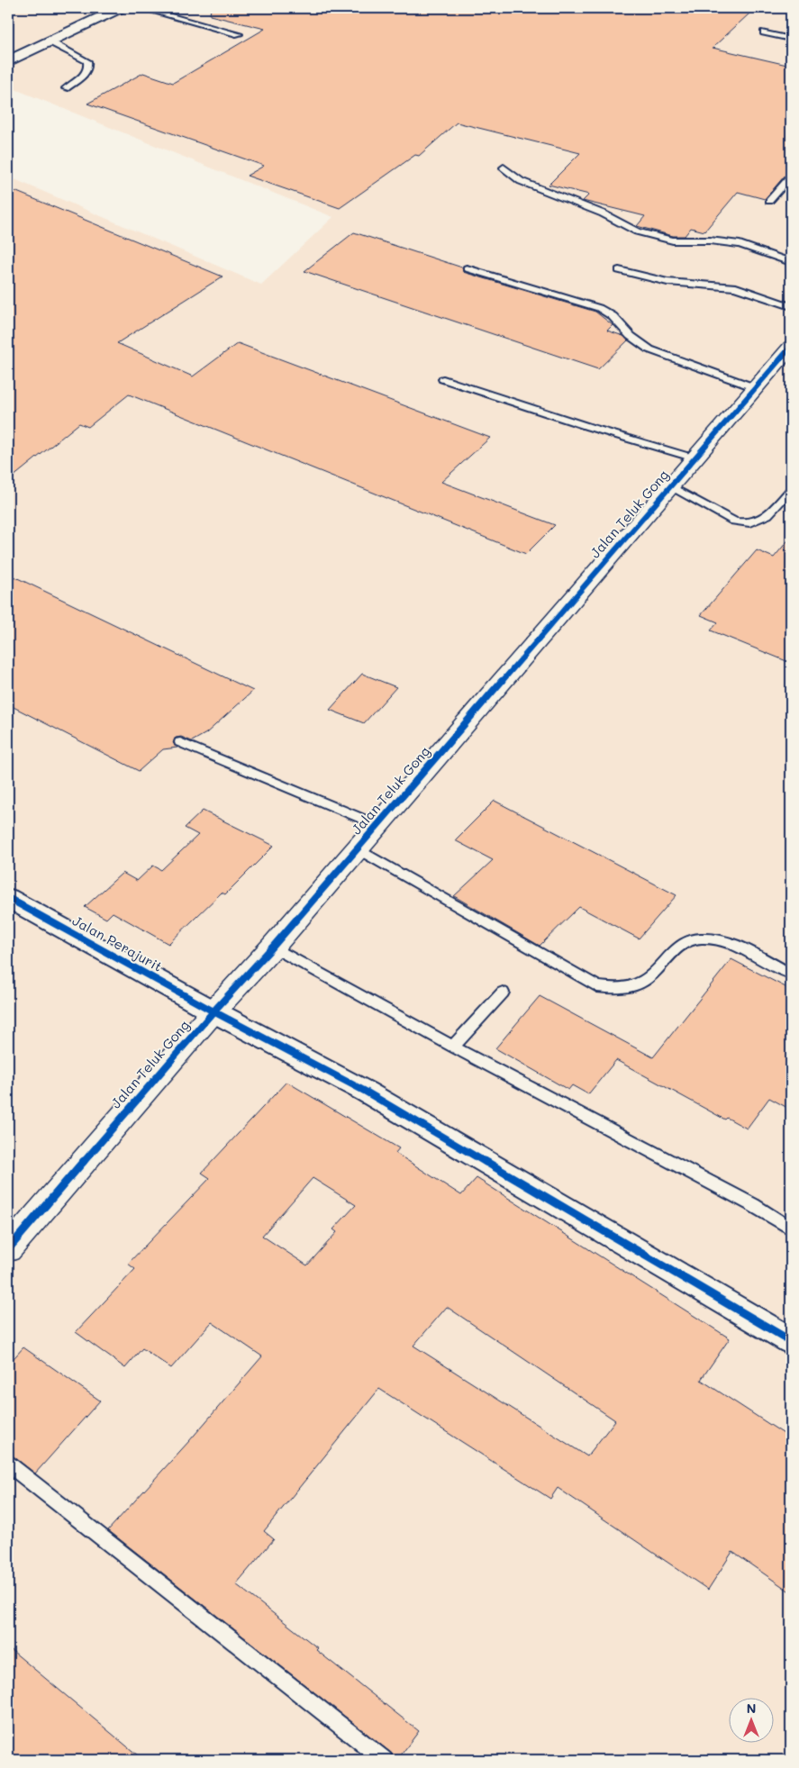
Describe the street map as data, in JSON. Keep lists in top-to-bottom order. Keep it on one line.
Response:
{"streets":{"street":["Jalan Teluk Gong","Jalan Perajurit"]},"crossings":[["Jalan Teluk Gong","Jalan Perajurit"]],"north":"top"}
